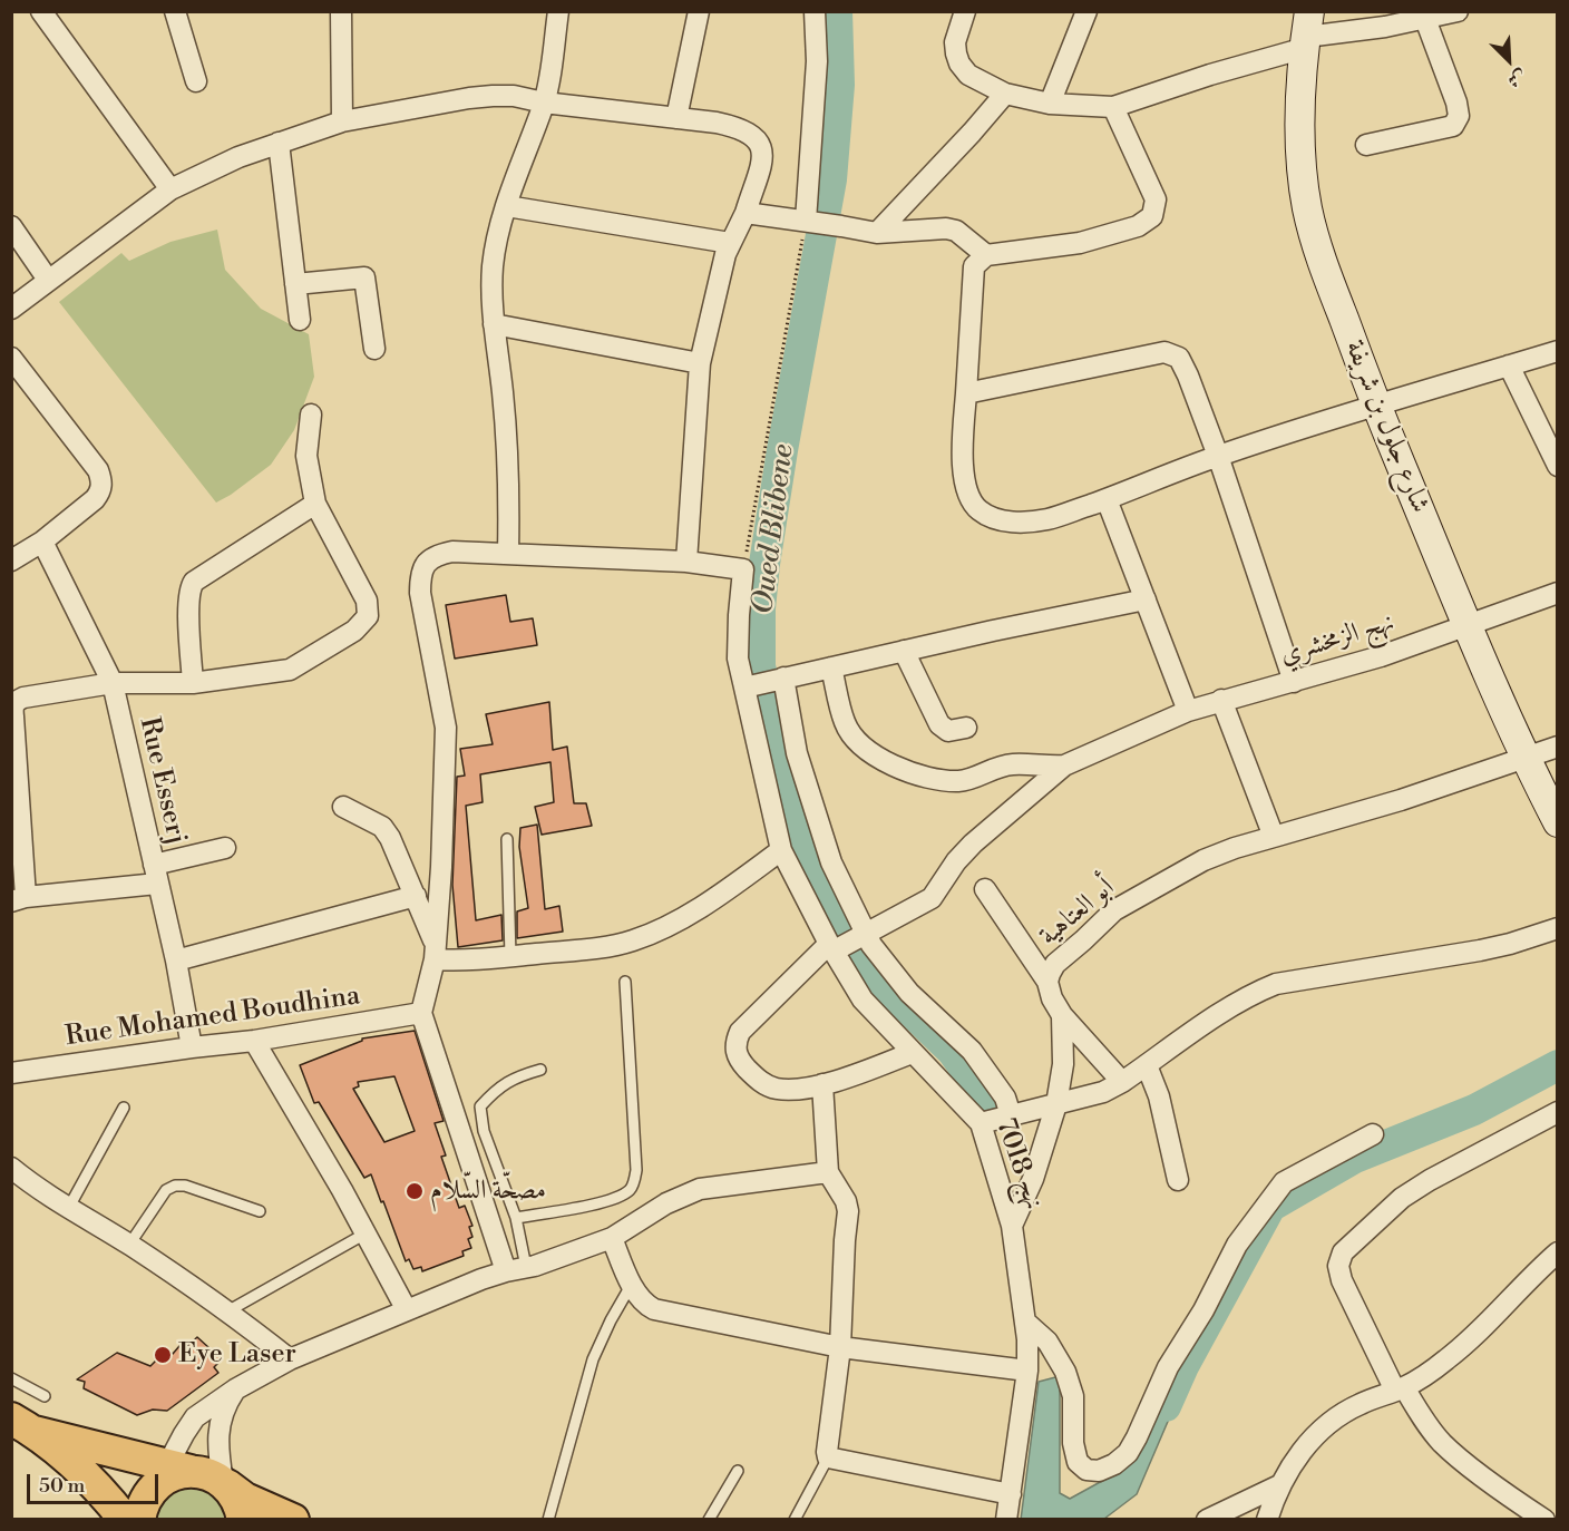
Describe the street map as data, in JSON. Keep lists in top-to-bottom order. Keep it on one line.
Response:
{"streets":{"main road":["شارع جلول بن شريفة"],"street":["نهج الزمخشري","Rue Esserj","أبو العتاهية","Rue Mohamed Boudhina","نهج 7018"]},"crossings":[["شارع جلول بن شريفة","نهج الزمخشري"],["شارع جلول بن شريفة","أبو العتاهية"],["Rue Esserj","Rue Mohamed Boudhina"],["أبو العتاهية","نهج 7018"]],"water":["Oued Blibene"],"places":["مصحّة السّلام","Eye Laser"],"scale_bar":"50 m","north":"bottom right"}
